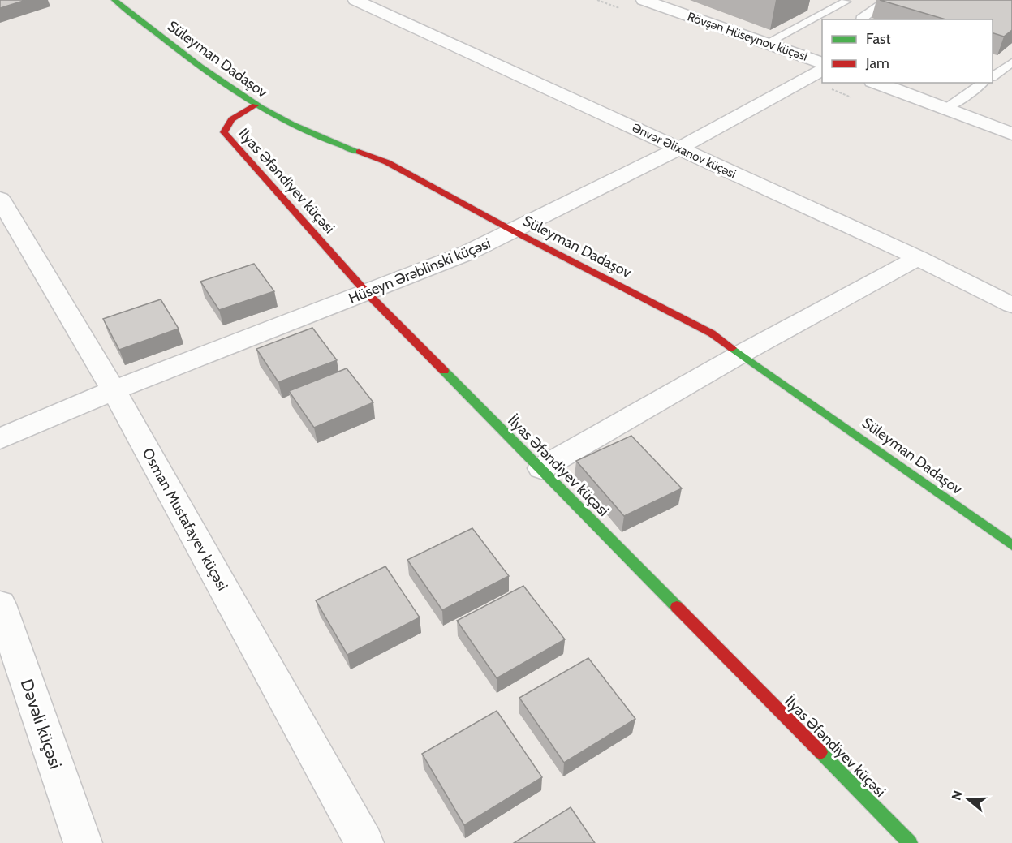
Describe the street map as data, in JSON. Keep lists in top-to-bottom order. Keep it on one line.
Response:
{"streets":{"street":["Rövşən Hüseynov küçəsi","Süleyman Dadaşov","Ənvər Əlixanov küçəsi","İlyas Əfəndiyev küçəsi","Hüseyn Ərəblinski küçəsi","Osman Mustafayev küçəsi","Dəvəli küçəsi"]},"crossings":[["Süleyman Dadaşov","İlyas Əfəndiyev küçəsi"],["Süleyman Dadaşov","Hüseyn Ərəblinski küçəsi"],["Ənvər Əlixanov küçəsi","Hüseyn Ərəblinski küçəsi"],["İlyas Əfəndiyev küçəsi","Hüseyn Ərəblinski küçəsi"],["Hüseyn Ərəblinski küçəsi","Osman Mustafayev küçəsi"]],"legend":["Fast","Jam"],"north":"left"}
